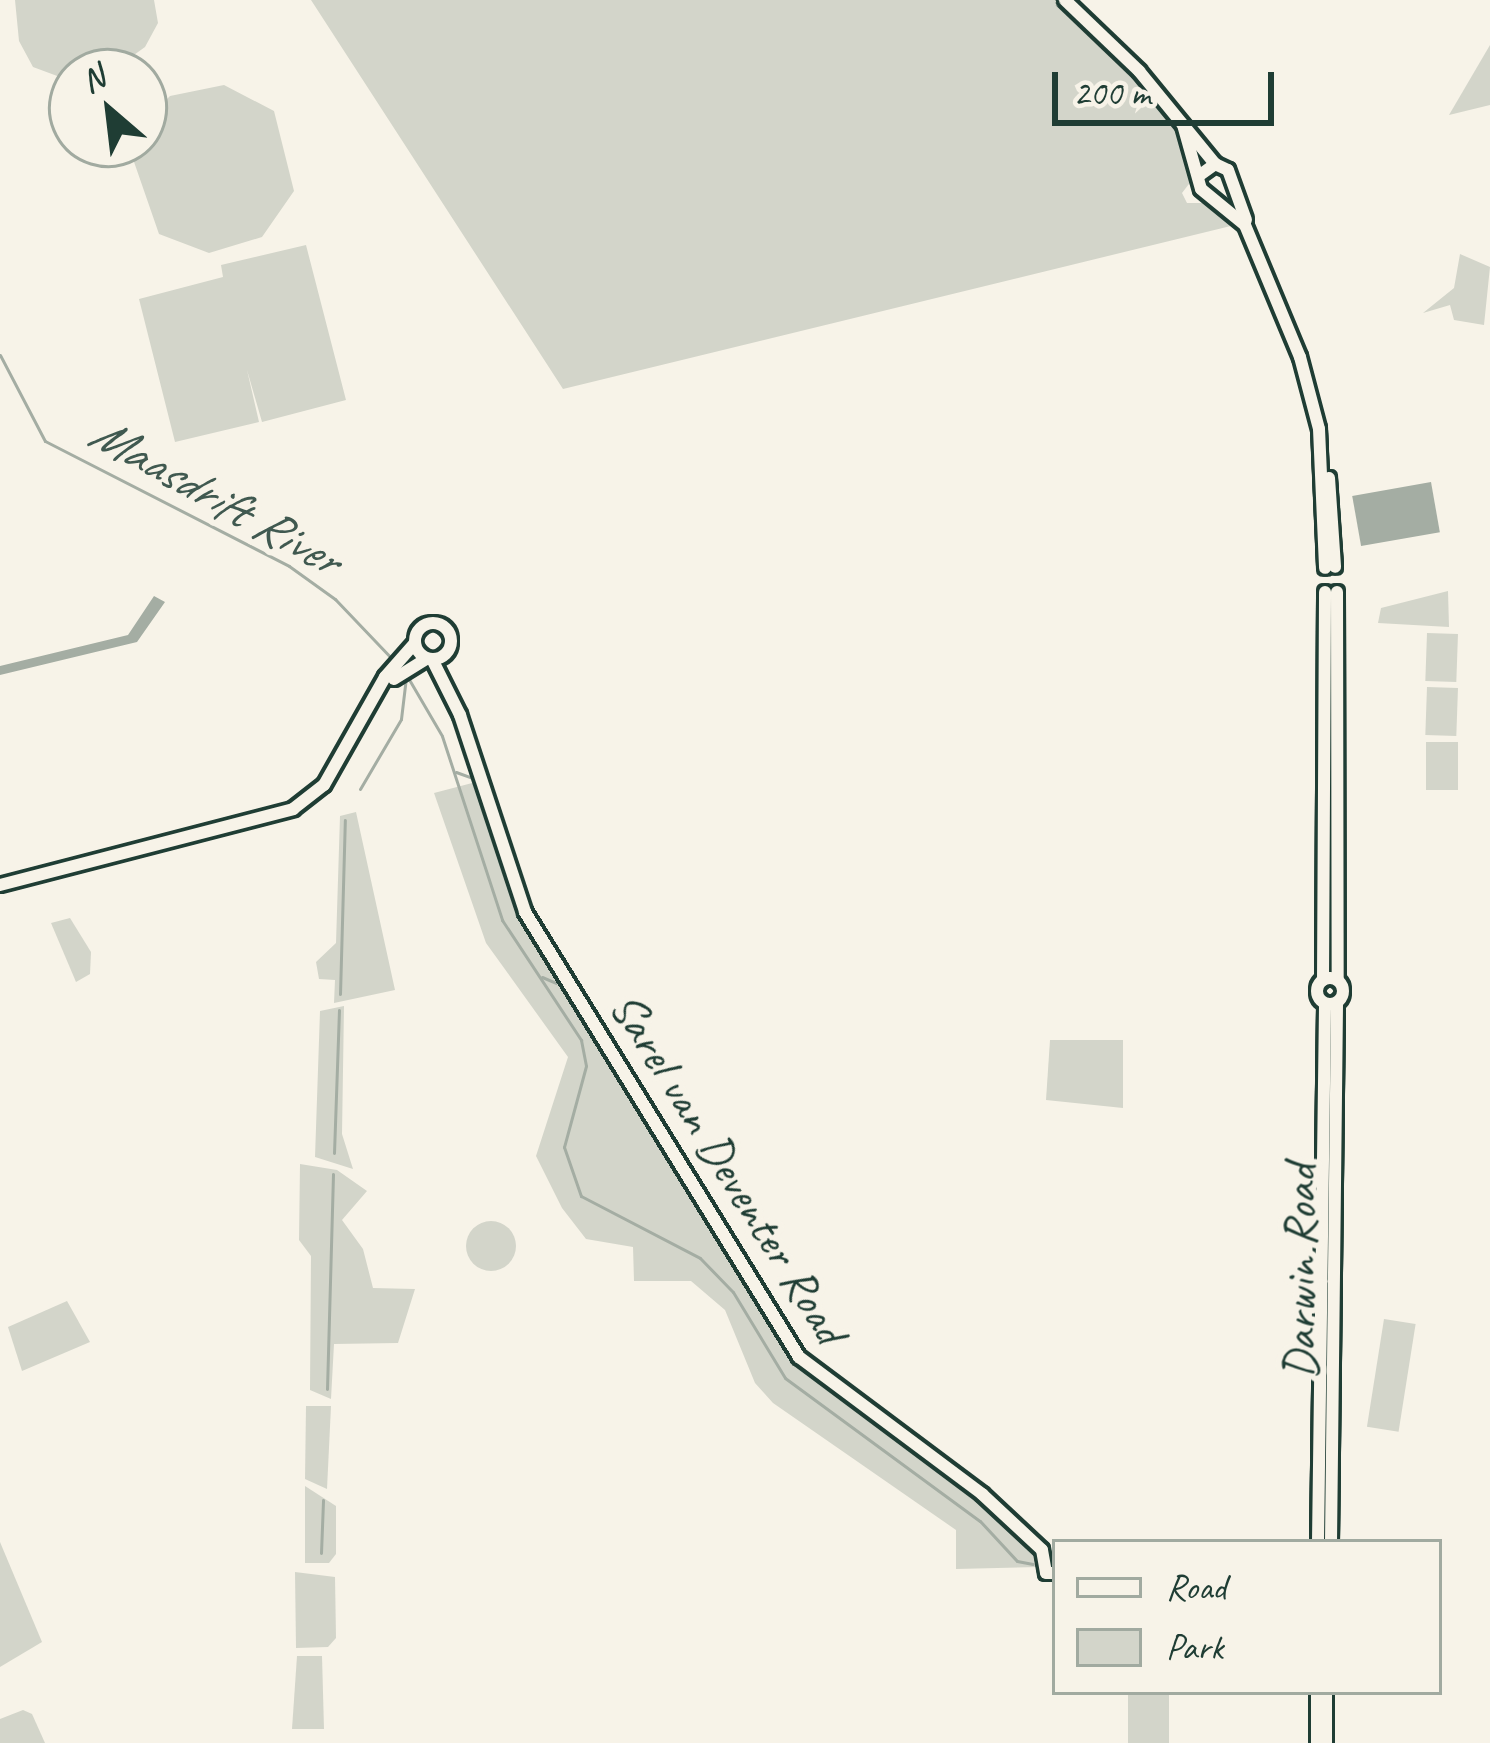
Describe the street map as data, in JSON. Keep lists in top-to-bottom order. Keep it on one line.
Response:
{"streets":{"street":["Sarel van Deventer Road","Darwin Road"]},"water":["Maasdrift River"],"legend":["Road","Park"],"scale_bar":"200 m","north":"top left"}
